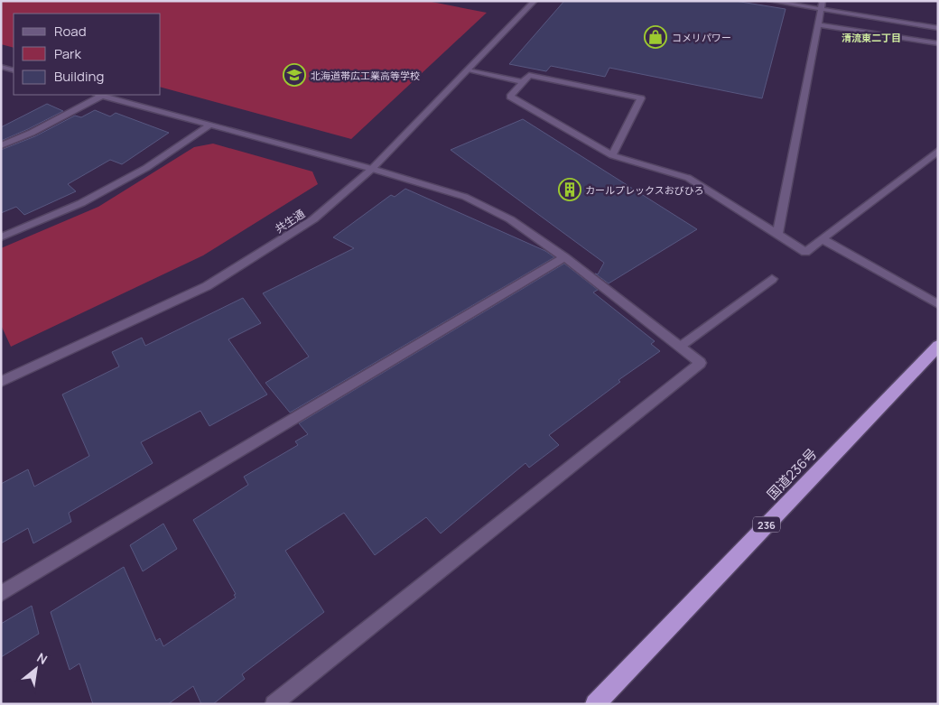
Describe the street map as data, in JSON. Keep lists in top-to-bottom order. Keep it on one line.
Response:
{"streets":{"highway":["国道236号","236"],"street":["共生通"]},"districts":["清流東二丁目"],"places":{"shop":["コメリパワー"],"school or university":["北海道帯広工業高等学校"],"building":["カールプレックスおびひろ"]},"legend":["Road","Park","Building"],"north":"top right"}
